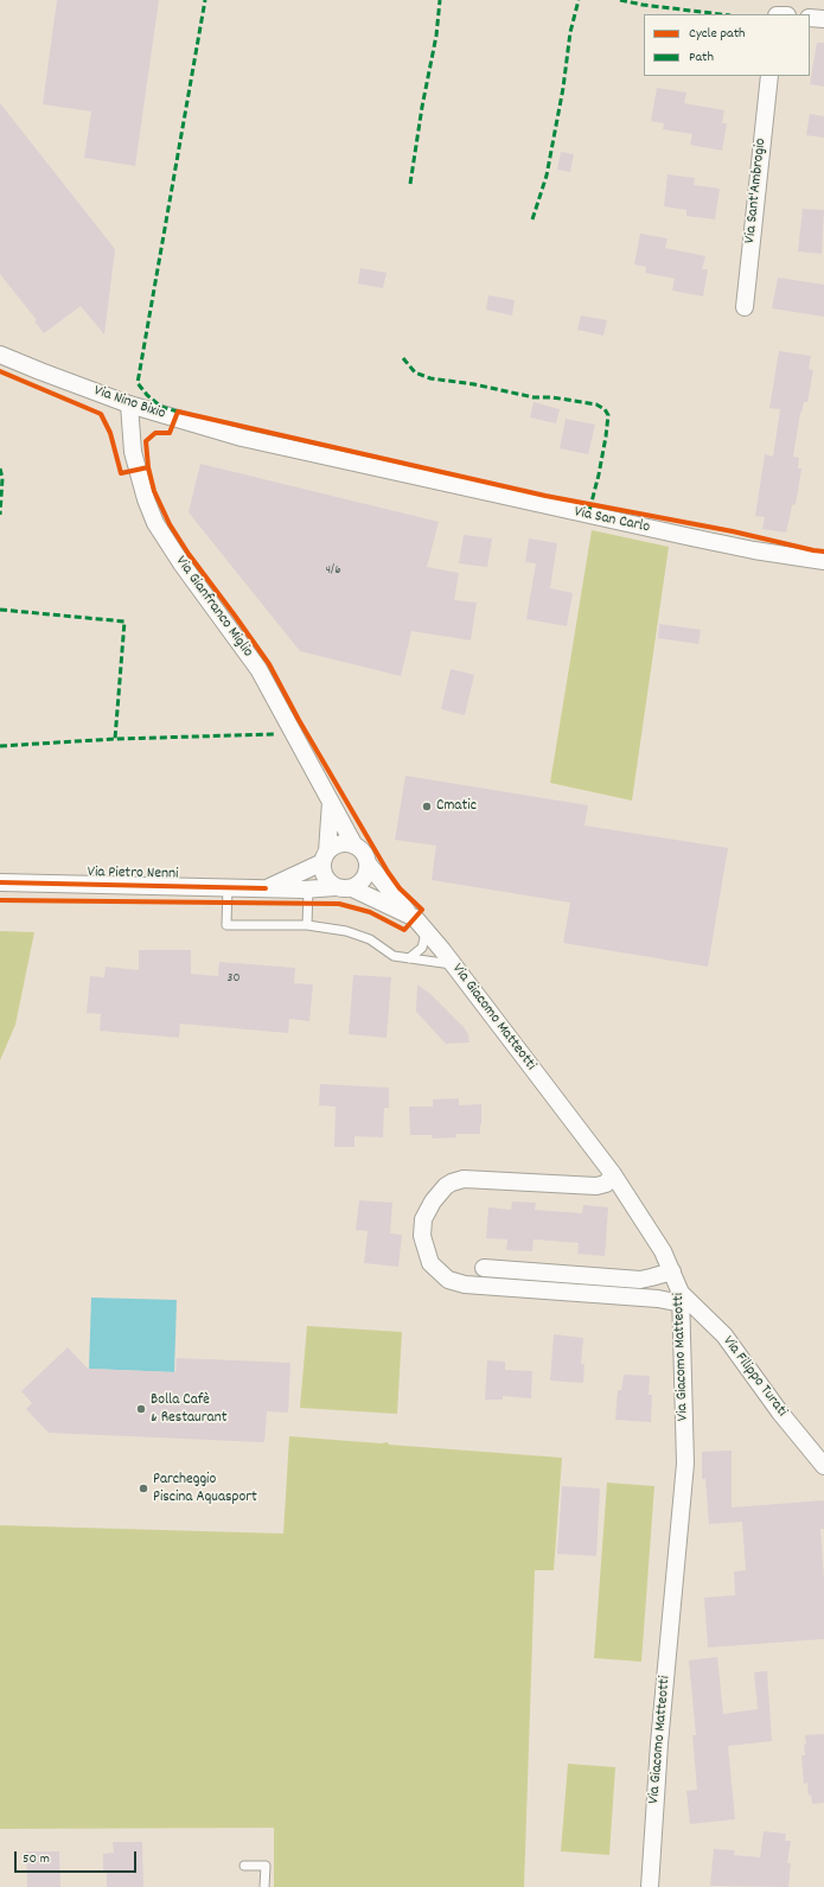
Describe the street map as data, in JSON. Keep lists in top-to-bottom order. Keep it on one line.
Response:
{"streets":{"street":["Via Sant'Ambrogio","Via Nino Bixio","Via San Carlo","Via Gianfranco Miglio","Via Pietro Nenni","Via Giacomo Matteotti","Via Filippo Turati"]},"crossings":[["Via Nino Bixio","Via San Carlo"],["Via Nino Bixio","Via Gianfranco Miglio"],["Via Gianfranco Miglio","Via Pietro Nenni"],["Via Gianfranco Miglio","Via Giacomo Matteotti"],["Via Pietro Nenni","Via Giacomo Matteotti"],["Via Giacomo Matteotti","Via Filippo Turati"]],"places":["Cmatic","Bolla Cafè & Restaurant","Parcheggio Piscina Aquasport"],"house_numbers":["4/6","30"],"legend":["Cycle path","Path"],"scale_bar":"50 m"}
